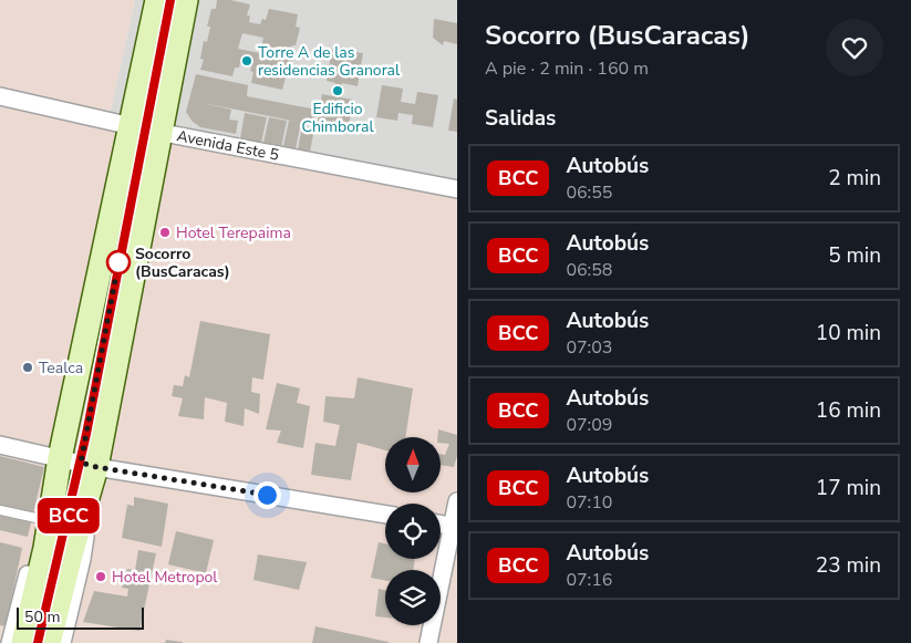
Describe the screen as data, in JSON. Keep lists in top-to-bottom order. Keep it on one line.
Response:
{"streets":{"street":["Avenida Este 5"]},"places":["Torre A de las residencias Granoral","Edificio Chimboral","Hotel Terepaima","Socorro (BusCaracas)","Tealca","Hotel Metropol"],"lines":["bus line BCC"],"scale_bar":"50 m","north":"top","page":{"on_map":"BCC","heading":[["Socorro (BusCaracas)","A pie · 2 min · 160 m"],"Salidas"],"list":[{"mark":"BCC","name":"Autobús","note":"06:55","value":"2 min"},{"mark":"BCC","name":"Autobús","note":"06:58","value":"5 min"},{"mark":"BCC","name":"Autobús","note":"07:03","value":"10 min"},{"mark":"BCC","name":"Autobús","note":"07:09","value":"16 min"},{"mark":"BCC","name":"Autobús","note":"07:10","value":"17 min"},{"mark":"BCC","name":"Autobús","note":"07:16","value":"23 min"}],"scale":"50 m"}}
